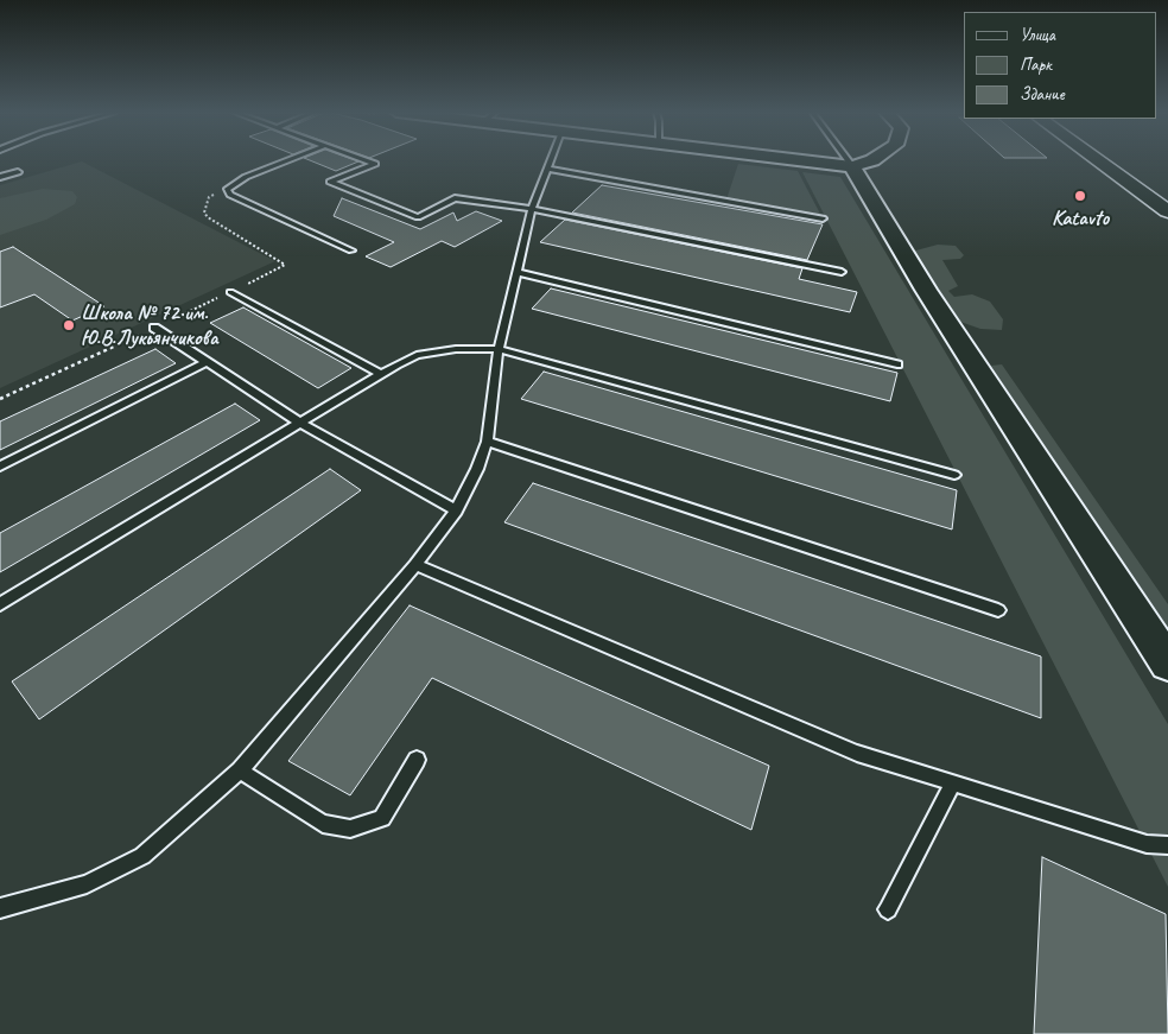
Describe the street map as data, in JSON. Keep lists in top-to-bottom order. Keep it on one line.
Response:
{"places":["Katavto","Школа № 72 им. Ю.В.Лукьянчикова"],"legend":["Улица","Парк","Здание"]}
